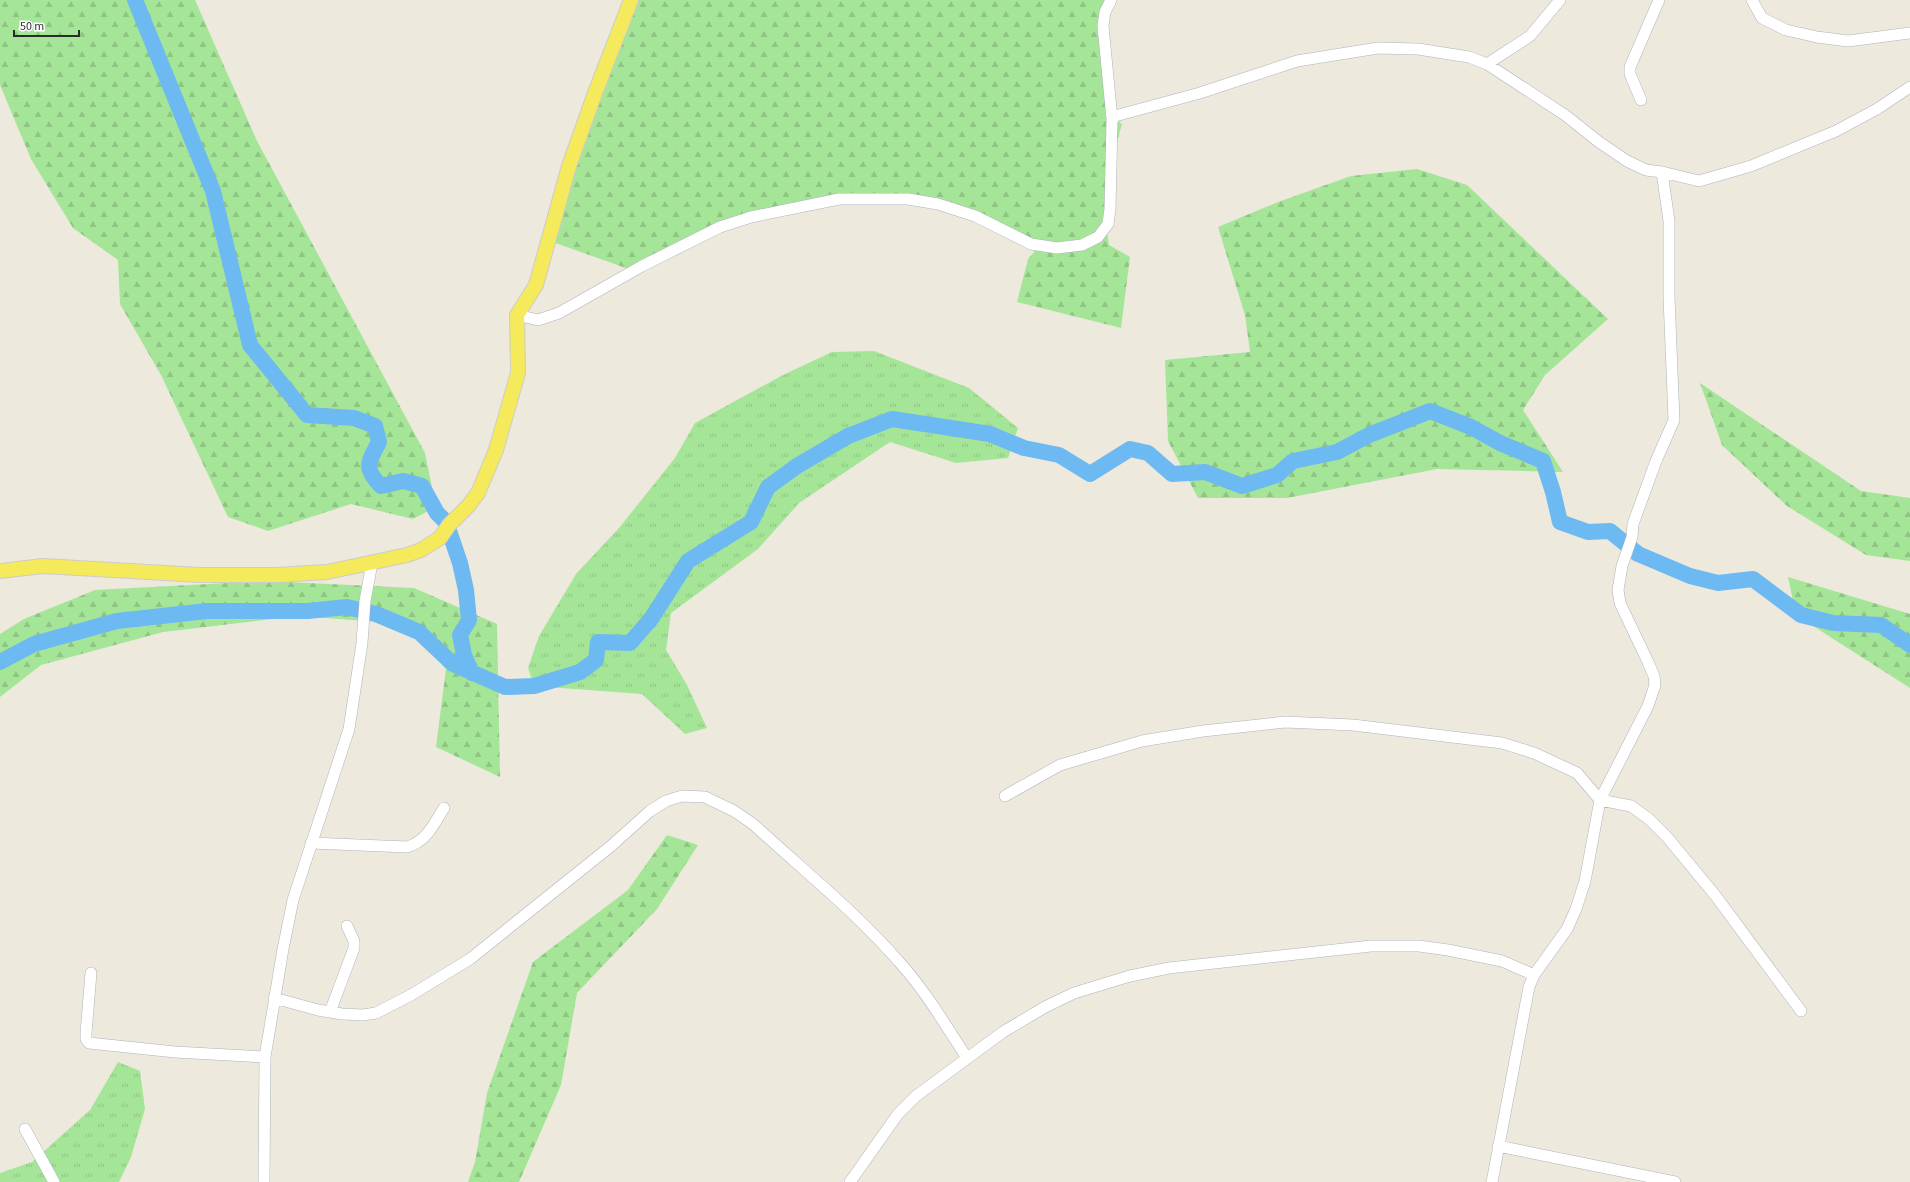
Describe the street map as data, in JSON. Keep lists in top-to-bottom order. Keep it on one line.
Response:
{"scale_bar":"50 m"}
